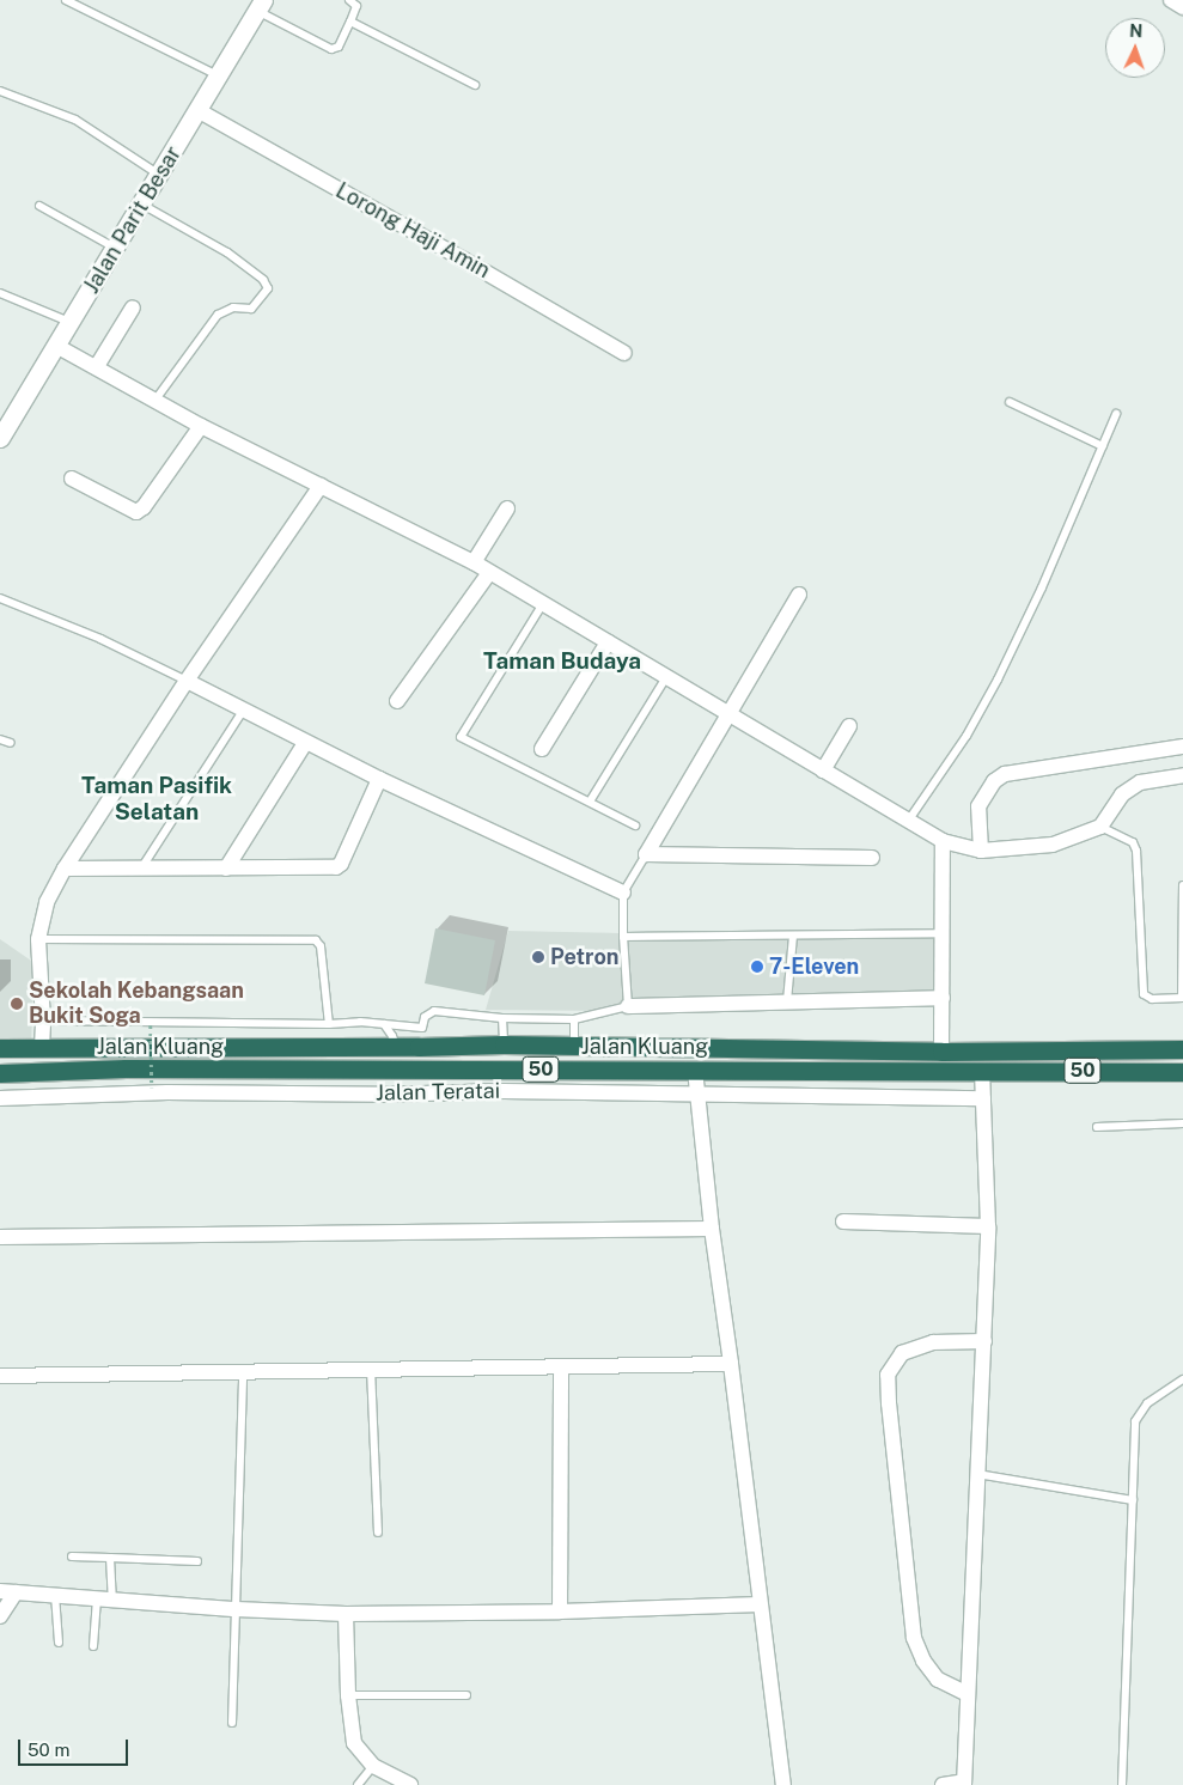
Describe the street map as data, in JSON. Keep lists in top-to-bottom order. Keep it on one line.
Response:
{"streets":{"highway":["Jalan Kluang","50"],"street":["Jalan Parit Besar","Lorong Haji Amin","Jalan Teratai"]},"crossings":[["Jalan Parit Besar","Lorong Haji Amin"],["Jalan Kluang","Jalan Teratai"]],"districts":["Taman Budaya","Taman Pasifik Selatan"],"places":["Petron","7-Eleven","Sekolah Kebangsaan Bukit Soga"],"scale_bar":"50 m","north":"top"}
